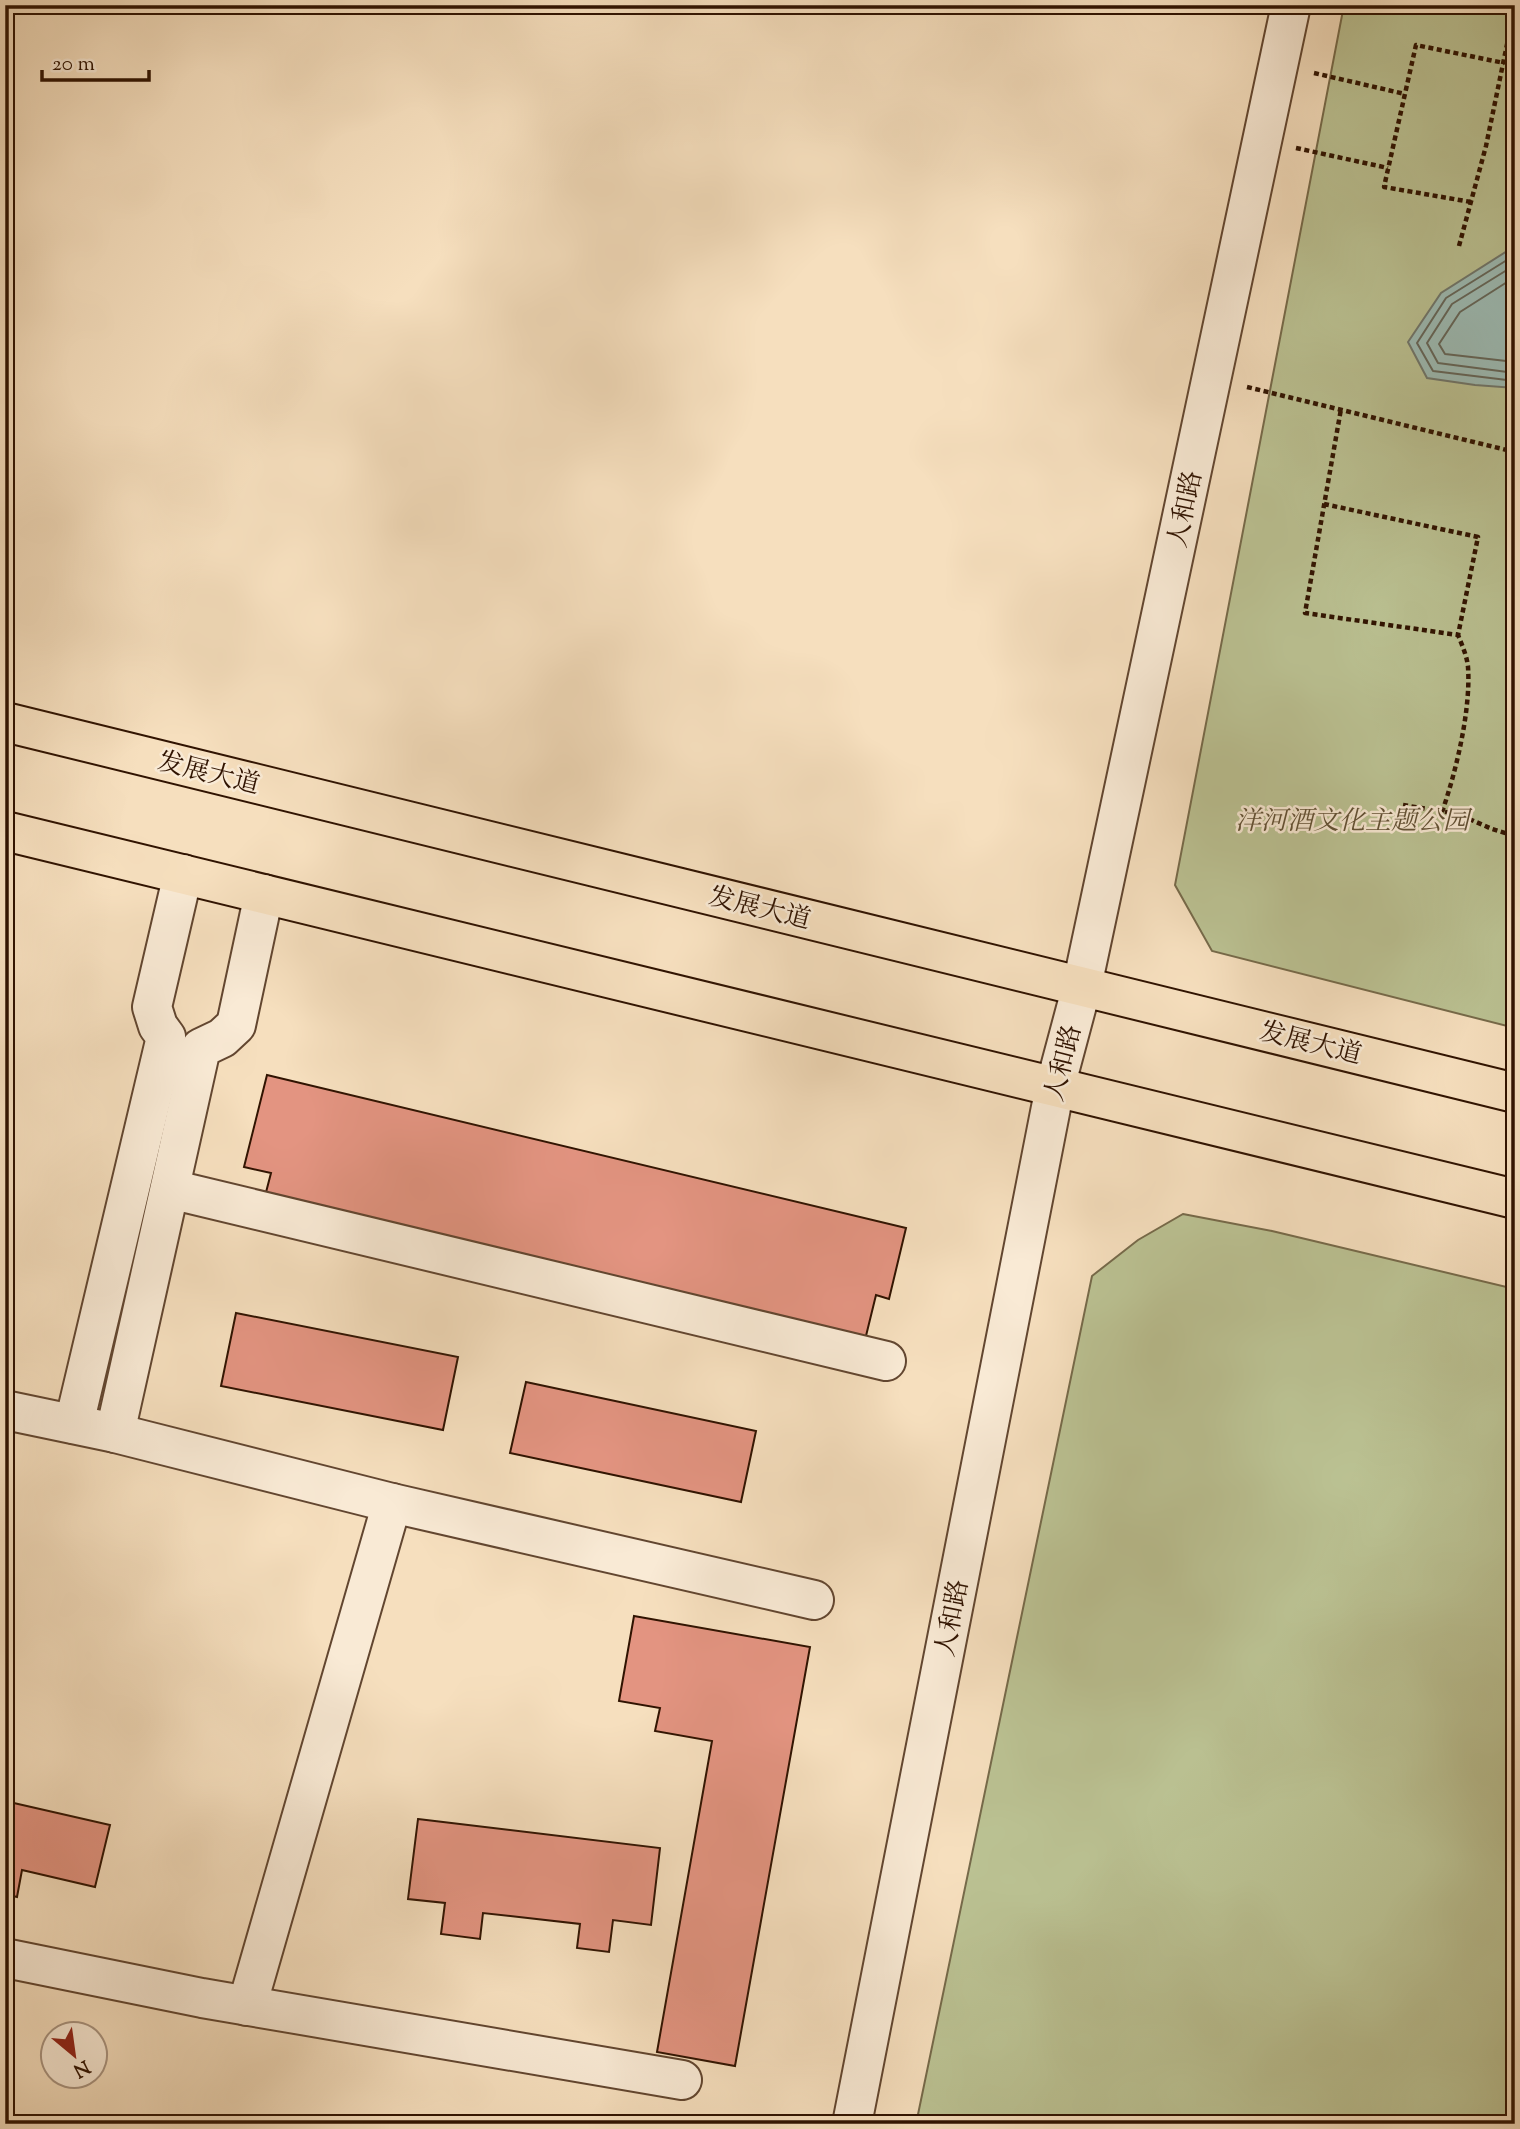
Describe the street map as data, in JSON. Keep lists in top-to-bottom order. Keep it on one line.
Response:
{"streets":{"main road":["发展大道"],"street":["人和路"]},"crossings":[["人和路","发展大道"]],"parks":["洋河酒文化主题公园"],"scale_bar":"20 m","north":"bottom right"}
